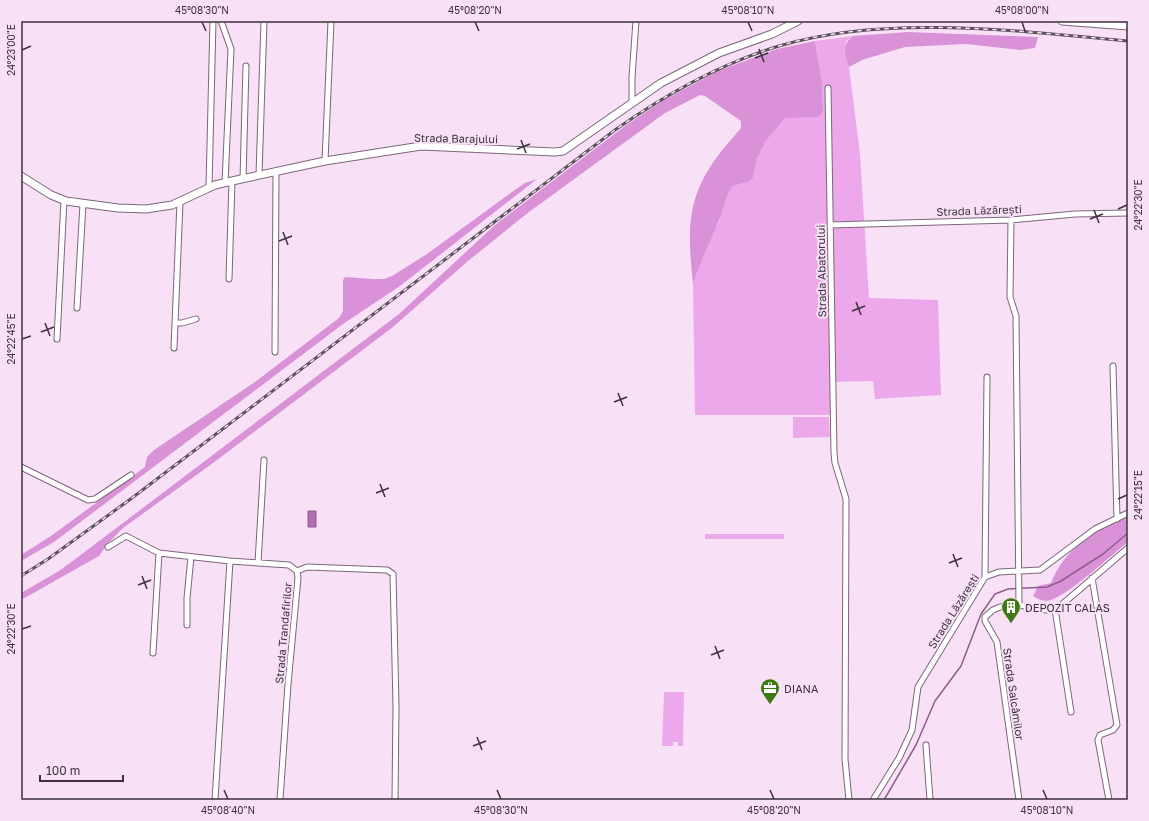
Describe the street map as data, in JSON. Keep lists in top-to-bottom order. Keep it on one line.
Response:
{"streets":{"street":["Strada Barajului","Strada Lăzărești","Strada Abatorului","Strada Trandafirilor","Strada Salcâmilor"]},"crossings":[["Strada Lăzărești","Strada Abatorului"]],"places":{"building":["DEPOZIT CALAS"],"office":["DIANA"]},"scale_bar":"100 m","coordinates":["45°08'30\"N","45°08'20\"N","45°08'10\"N","45°08'00\"N","24°23'00\"E","24°22'30\"E","24°22'45\"E","24°22'15\"E","45°08'40\"N"]}
